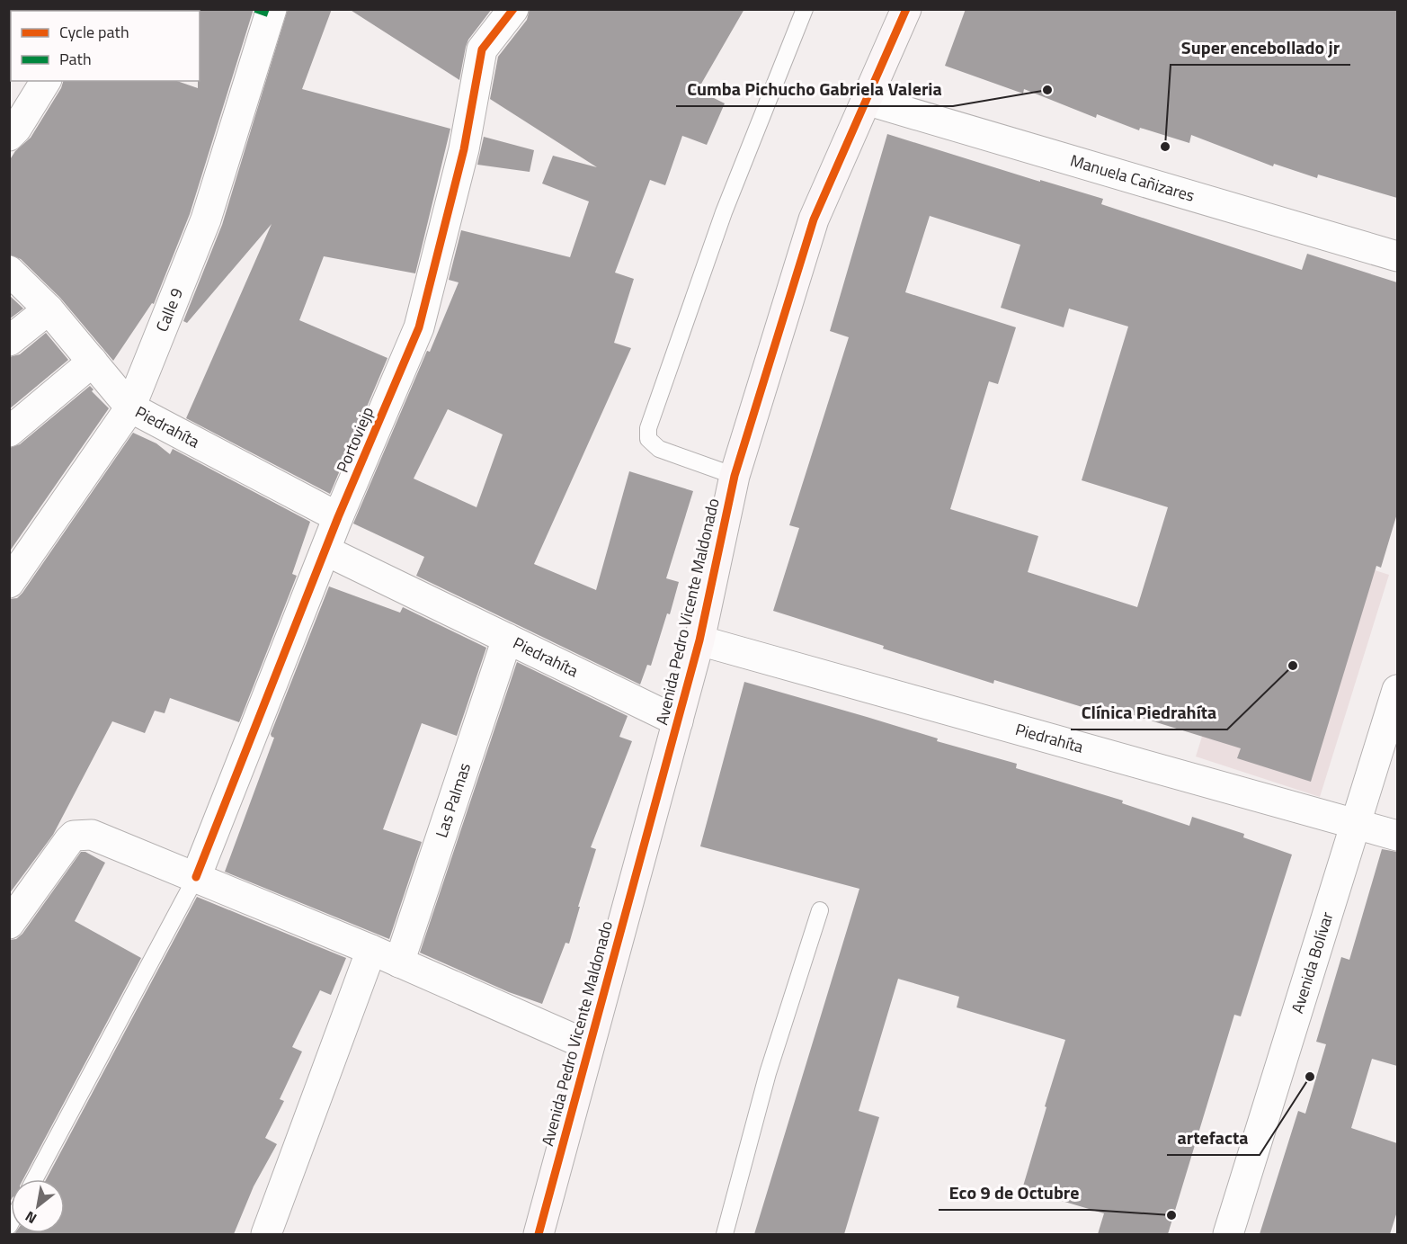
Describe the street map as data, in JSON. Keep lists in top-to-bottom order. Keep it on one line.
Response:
{"streets":{"main road":["Avenida Pedro Vicente Maldonado"],"street":["Manuela Cañizares","Calle 9","Piedrahíta","Portoviejp","Las Palmas","Avenida Bolívar"]},"crossings":[["Manuela Cañizares","Avenida Pedro Vicente Maldonado"],["Calle 9","Piedrahíta"],["Piedrahíta","Portoviejp"],["Piedrahíta","Avenida Pedro Vicente Maldonado"],["Piedrahíta","Las Palmas"],["Piedrahíta","Avenida Bolívar"]],"places":["Cumba Pichucho Gabriela Valeria","Super encebollado jr","Clínica Piedrahíta","artefacta","Eco 9 de Octubre"],"legend":["Cycle path","Path"],"north":"bottom left"}
